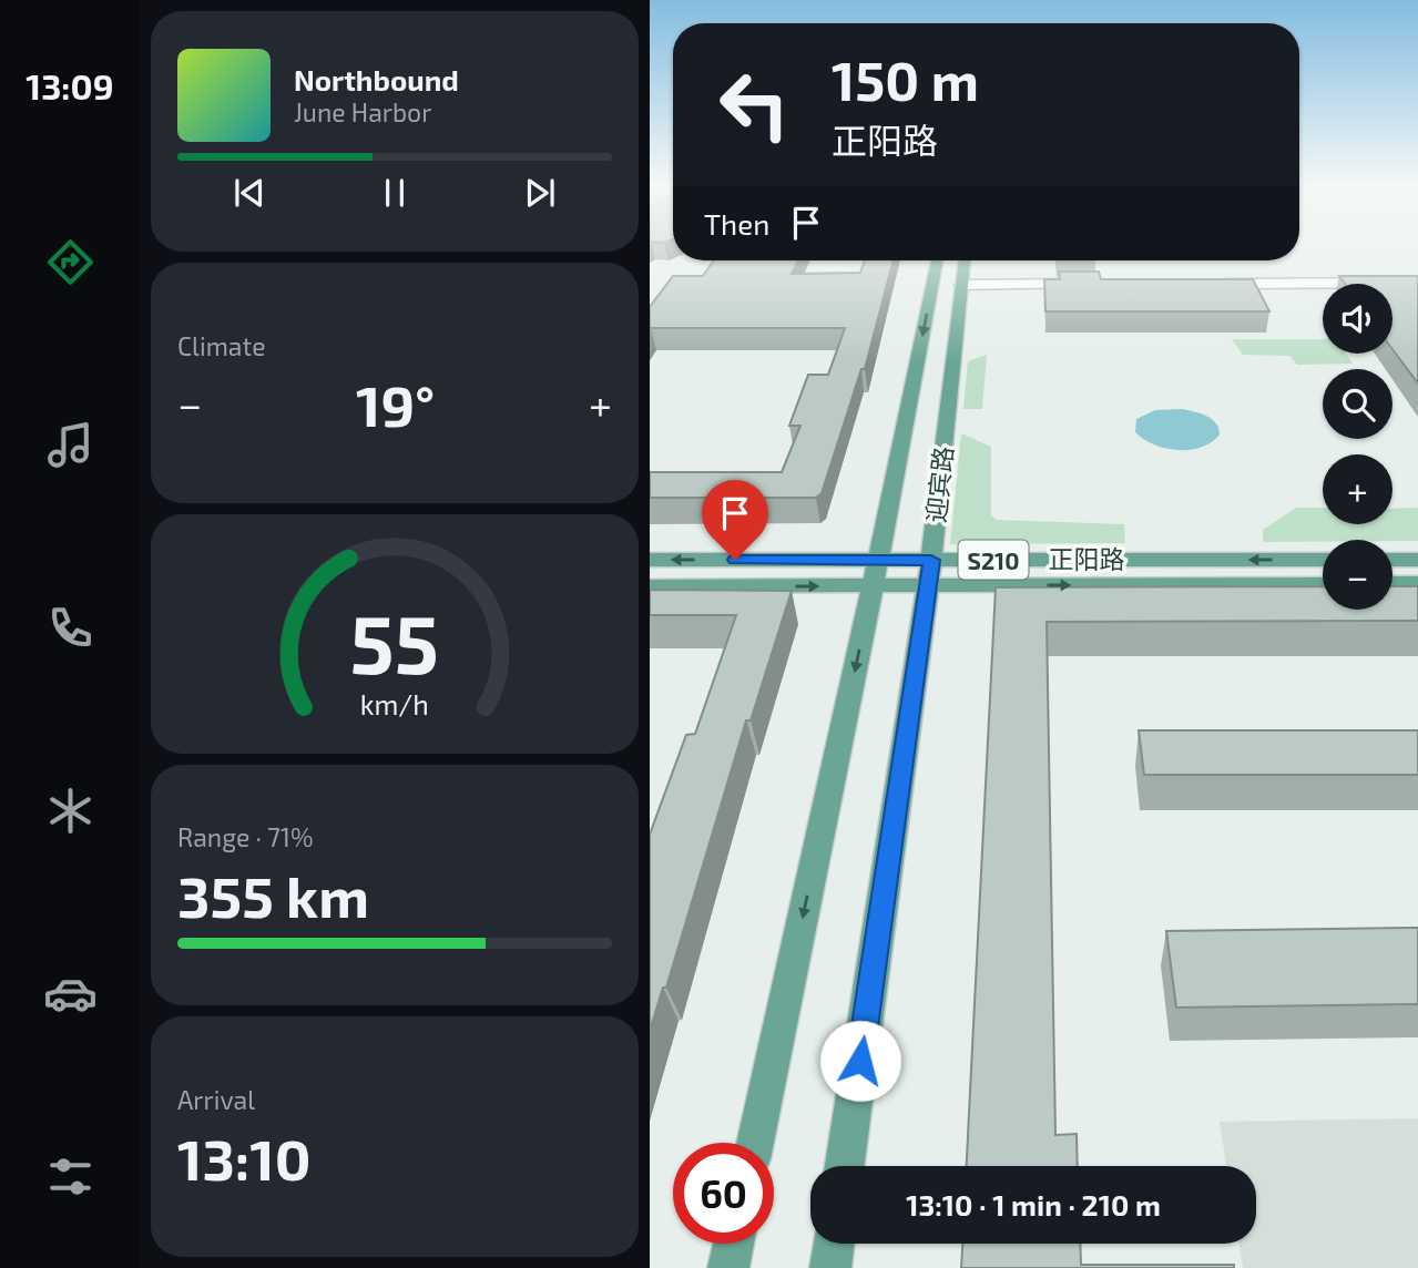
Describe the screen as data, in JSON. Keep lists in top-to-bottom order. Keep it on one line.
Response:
{"streets":{"main road":["迎宾路","正阳路","S210"]},"crossings":[["迎宾路","正阳路"]],"page":{"tabs":"13:09","turn":["150 m","正阳路"],"song":["Northbound","June Harbor"],"then":"Then","tile":["Climate",["Range · 71%","355 km"],["Arrival","13:10"]],"map_buttons":["+","−"],"heat":["−","19°","+"],"limit":"60","trip":"13:10 · 1 min · 210 m","gauge":["55","km/h"]}}
